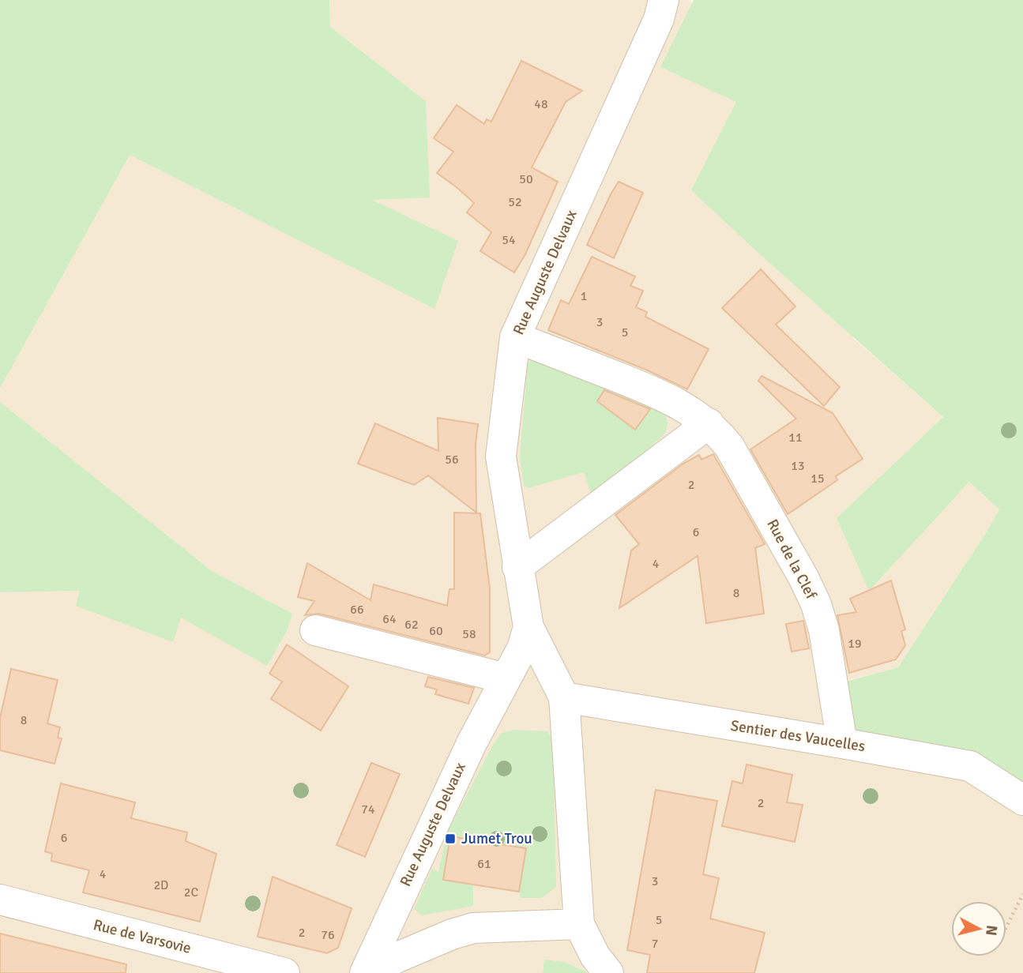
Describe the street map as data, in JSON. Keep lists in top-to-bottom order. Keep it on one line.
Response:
{"streets":{"street":["Rue Auguste Delvaux","Rue de la Clef","Sentier des Vaucelles","Rue de Varsovie"]},"crossings":[["Rue Auguste Delvaux","Rue de la Clef"],["Rue Auguste Delvaux","Sentier des Vaucelles"],["Rue de la Clef","Sentier des Vaucelles"]],"places":{"transit":["Jumet Trou"]},"house_numbers":["48","50","52","54","1","3","5","11","56","13","15","2","6","4","8","66","64","62","60","58","19","8","2","74","6","61","4","3","2D","2C","5","2","76","7"],"north":"right"}
